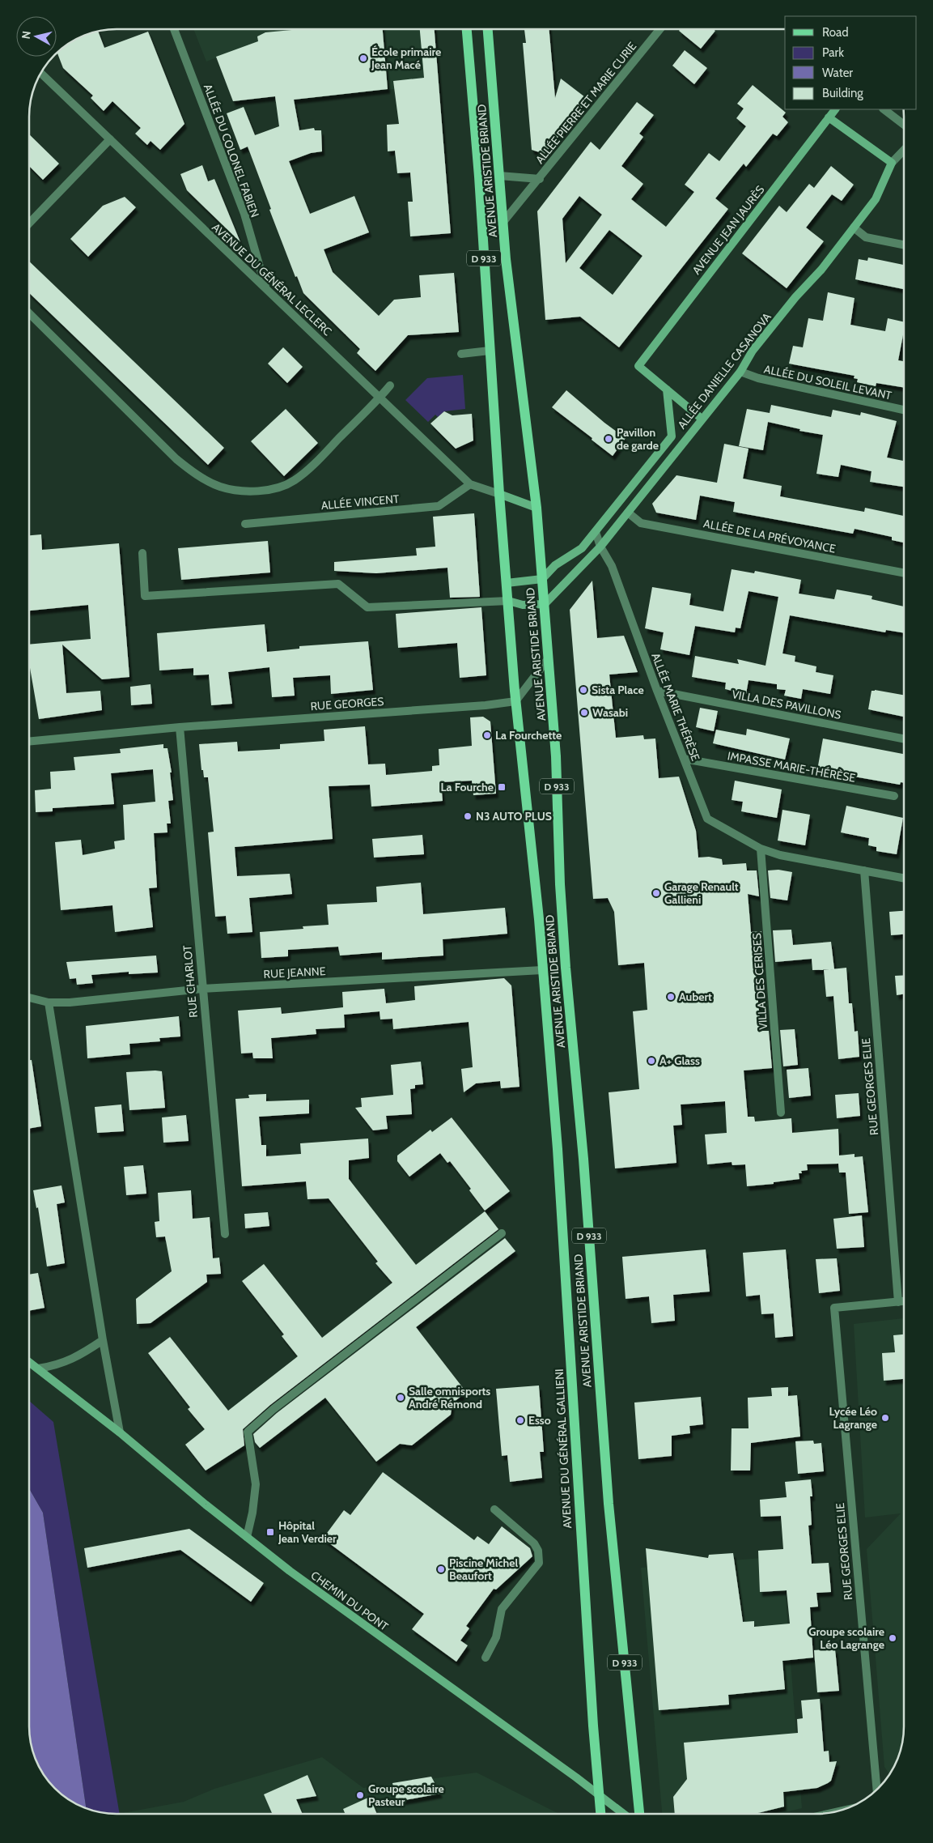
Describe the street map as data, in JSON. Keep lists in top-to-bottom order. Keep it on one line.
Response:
{"streets":{"main road":["AVENUE ARISTIDE BRIAND","AVENUE JEAN JAURÈS","D 933","ALLÉE DANIELLE CASANOVA","AVENUE DU GÉNÉRAL GALLIENI","CHEMIN DU PONT"],"street":["ALLÉE PIERRE ET MARIE CURIE","ALLÉE DU COLONEL FABIEN","AVENUE DU GÉNÉRAL LECLERC","ALLÉE DU SOLEIL LEVANT","ALLÉE VINCENT","ALLÉE DE LA PRÉVOYANCE","RUE GEORGES","VILLA DES PAVILLONS","ALLÉE MARIE THÉRÈSE","IMPASSE MARIE-THÉRÈSE","RUE JEANNE","RUE CHARLOT","VILLA DES CERISES","RUE GEORGES ELIE"]},"crossings":[["ALLÉE PIERRE ET MARIE CURIE","AVENUE ARISTIDE BRIAND"],["ALLÉE DU COLONEL FABIEN","AVENUE DU GÉNÉRAL LECLERC"],["AVENUE ARISTIDE BRIAND","AVENUE DU GÉNÉRAL LECLERC"],["AVENUE ARISTIDE BRIAND","ALLÉE DANIELLE CASANOVA"],["AVENUE ARISTIDE BRIAND","RUE GEORGES"],["AVENUE ARISTIDE BRIAND","RUE JEANNE"],["AVENUE ARISTIDE BRIAND","AVENUE DU GÉNÉRAL GALLIENI"],["AVENUE JEAN JAURÈS","ALLÉE DANIELLE CASANOVA"],["AVENUE DU GÉNÉRAL LECLERC","ALLÉE VINCENT"],["ALLÉE DANIELLE CASANOVA","ALLÉE DU SOLEIL LEVANT"],["ALLÉE DANIELLE CASANOVA","ALLÉE DE LA PRÉVOYANCE"],["ALLÉE DANIELLE CASANOVA","ALLÉE MARIE THÉRÈSE"],["RUE GEORGES","RUE CHARLOT"],["VILLA DES PAVILLONS","ALLÉE MARIE THÉRÈSE"],["ALLÉE MARIE THÉRÈSE","IMPASSE MARIE-THÉRÈSE"],["ALLÉE MARIE THÉRÈSE","VILLA DES CERISES"],["ALLÉE MARIE THÉRÈSE","RUE GEORGES ELIE"],["RUE JEANNE","RUE CHARLOT"],["AVENUE DU GÉNÉRAL GALLIENI","CHEMIN DU PONT"]],"places":{"other":["École primaire Jean Macé","Pavillon de garde","Sista Place","Wasabi","La Fourchette","N3 AUTO PLUS","Garage Renault Gallieni","Aubert","A+ Glass","Salle omnisports André Rémond","Lycée Léo Lagrange","Esso","Piscine Michel Beaufort","Groupe scolaire Léo Lagrange","Groupe scolaire Pasteur"],"transit":["La Fourche","Hôpital Jean Verdier"]},"legend":["Road","Park","Water","Building"],"north":"left"}
